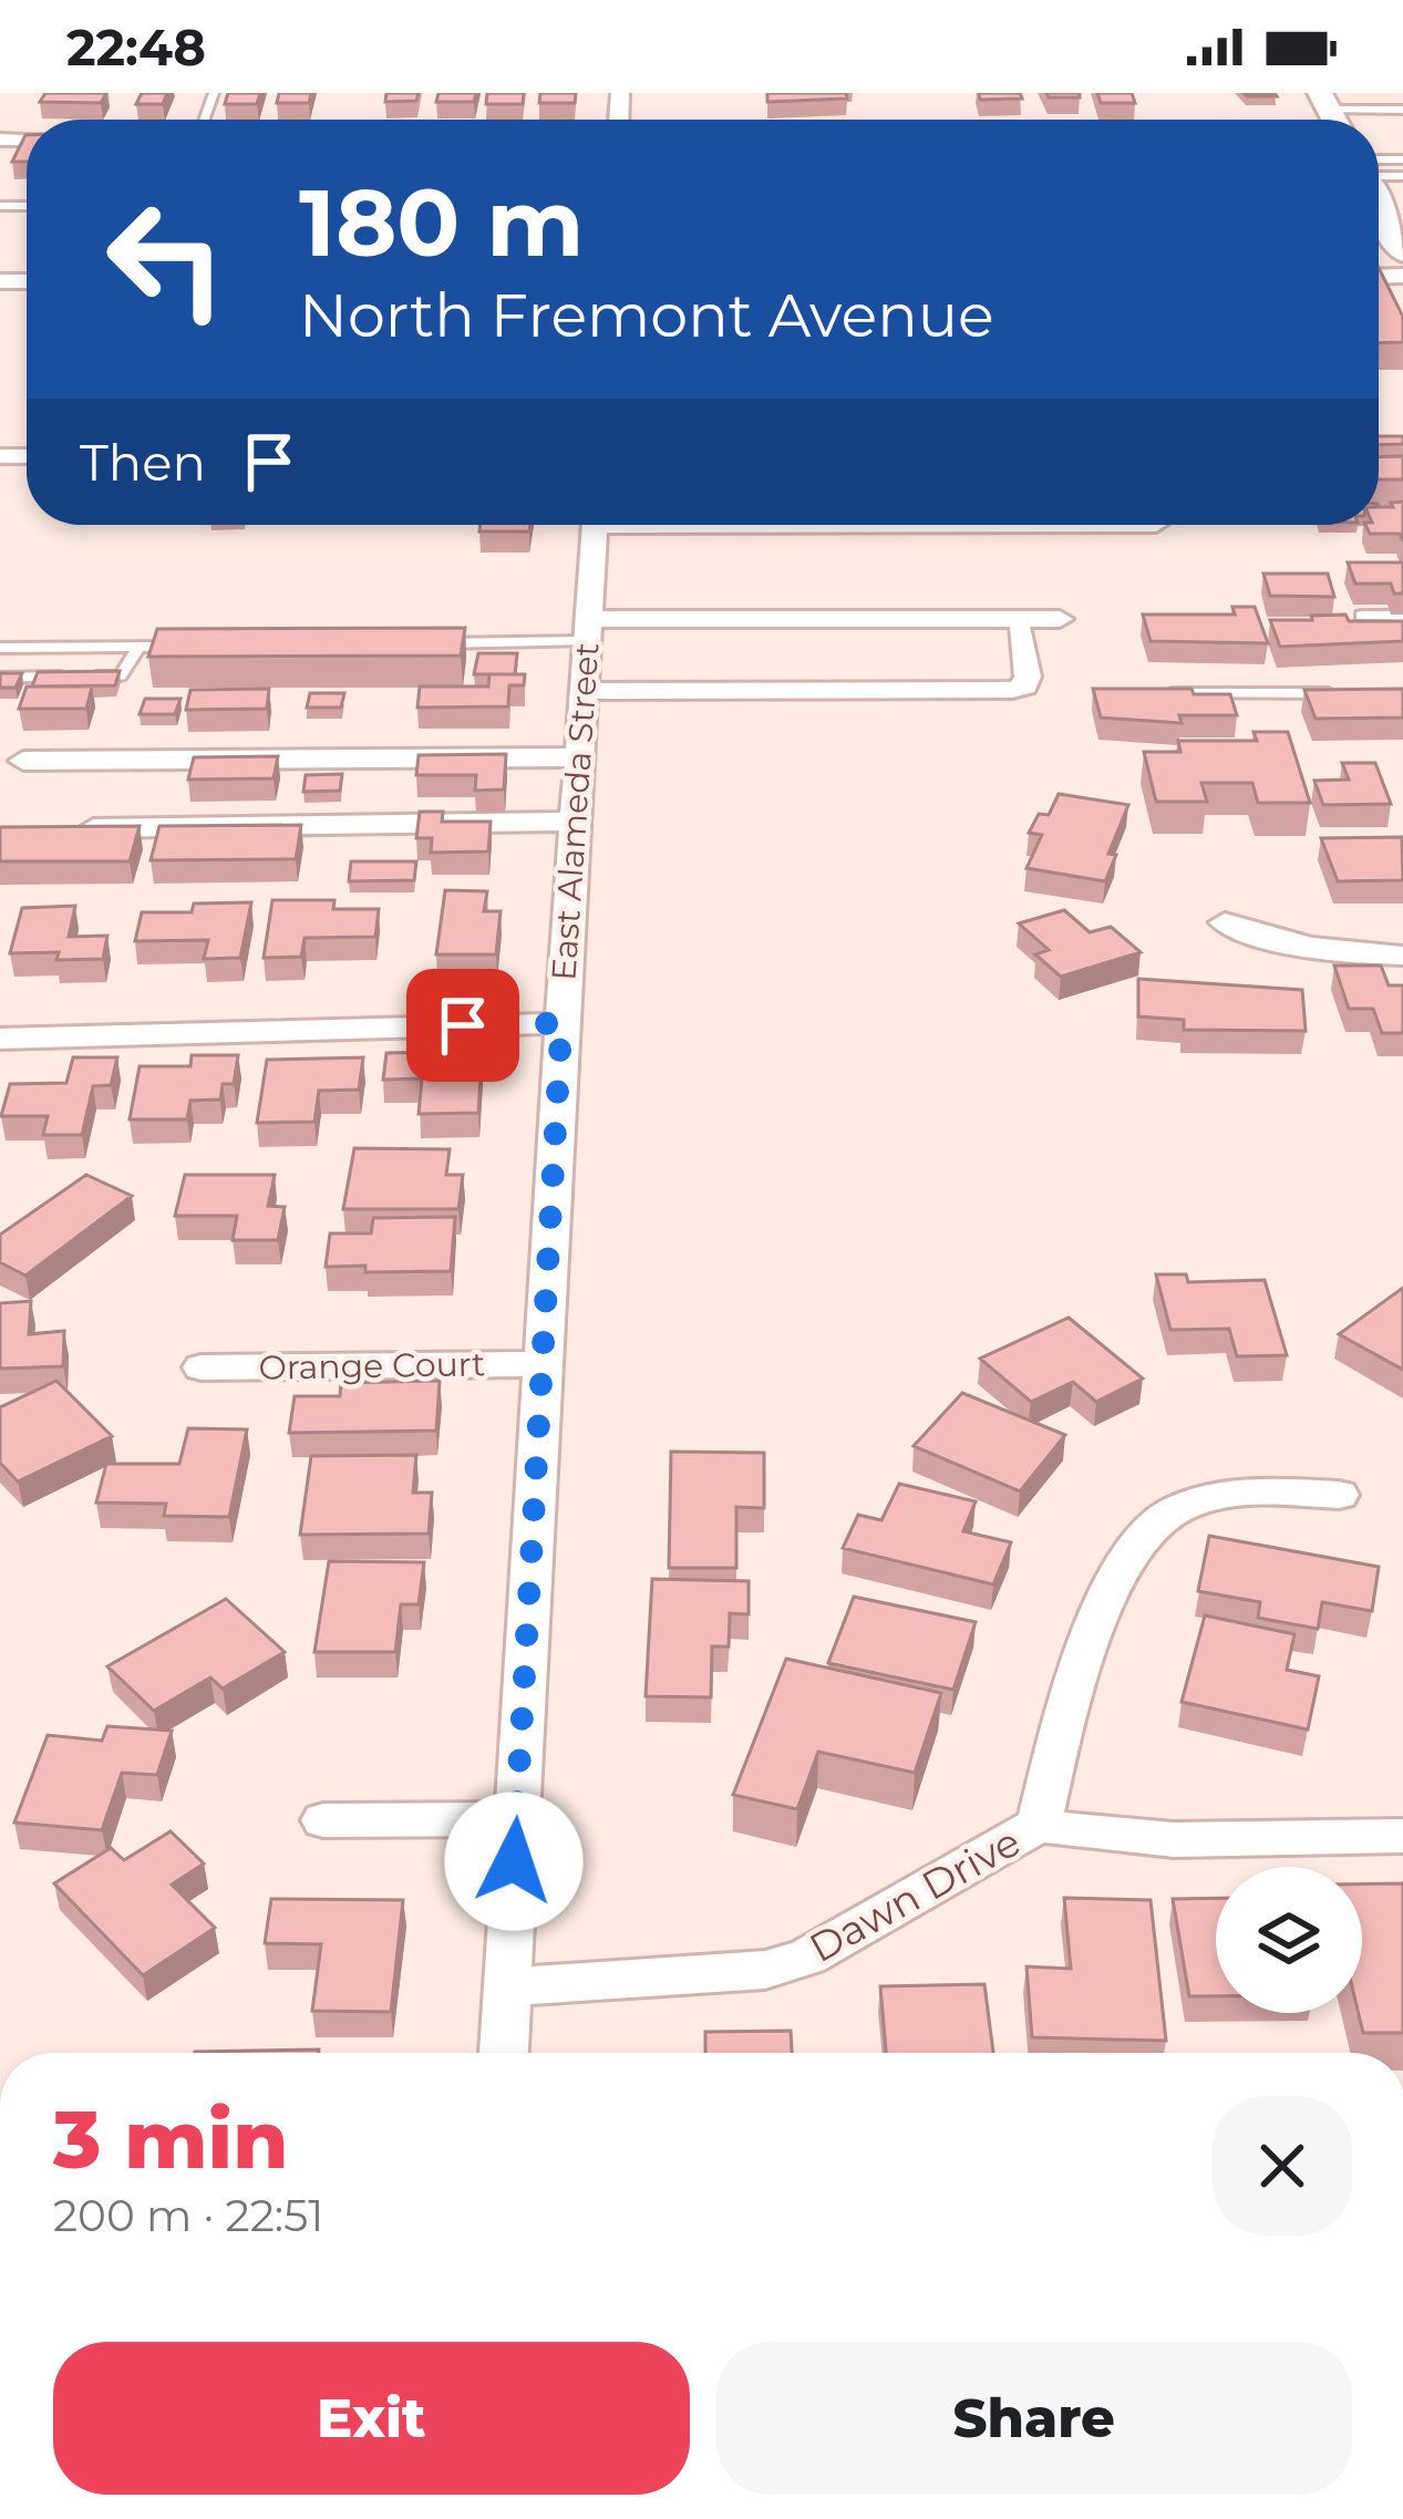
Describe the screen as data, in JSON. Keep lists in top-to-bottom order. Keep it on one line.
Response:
{"streets":{"street":["East Alameda Street","Orange Court","Dawn Drive"]},"crossings":[["East Alameda Street","Orange Court"],["East Alameda Street","Dawn Drive"]],"page":{"status":"22:48","turn":["180 m","North Fremont Avenue"],"then":"Then","heading":["3 min","200 m · 22:51"],"buttons":["Exit","Share"]}}
